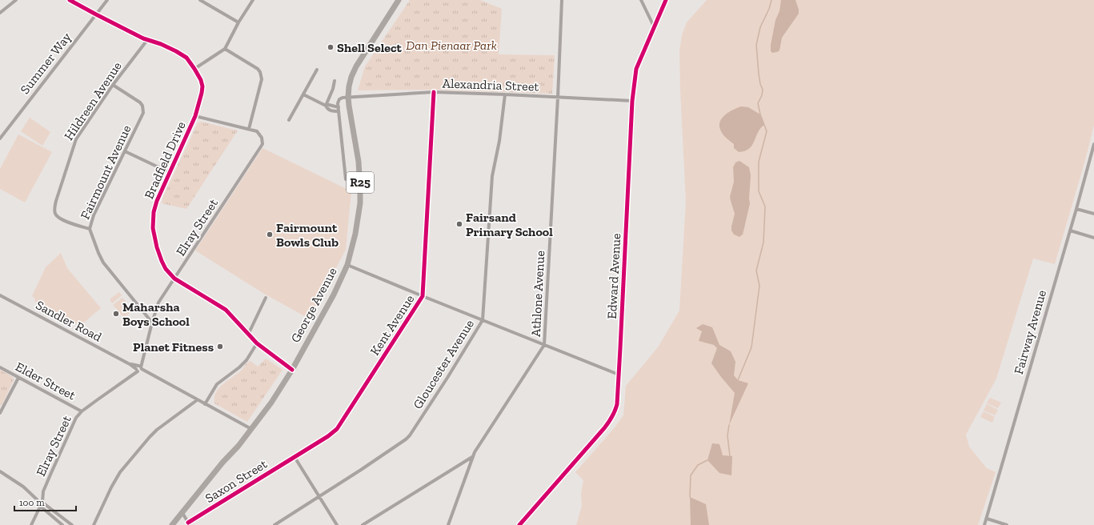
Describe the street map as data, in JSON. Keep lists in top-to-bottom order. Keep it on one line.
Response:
{"streets":{"main road":["R25","George Avenue"],"street":["Summer Way","Alexandria Street","Hildreen Avenue","Bradfield Drive","Fairmount Avenue","Elray Street","Edward Avenue","Athlone Avenue","Sandler Road","Kent Avenue","Fairway Avenue","Gloucester Avenue","Elder Street","Saxon Street"]},"crossings":[["Summer Way","Bradfield Drive"],["Alexandria Street","Edward Avenue"],["Alexandria Street","Athlone Avenue"],["Alexandria Street","George Avenue"],["Alexandria Street","Kent Avenue"],["Alexandria Street","Gloucester Avenue"],["Hildreen Avenue","Bradfield Drive"],["Hildreen Avenue","Fairmount Avenue"],["Bradfield Drive","Elray Street"],["Bradfield Drive","George Avenue"],["Fairmount Avenue","Elray Street"],["R25","George Avenue"],["R25","Sandler Road"],["Elray Street","Sandler Road"],["Elray Street","Elder Street"],["George Avenue","Sandler Road"],["Kent Avenue","Saxon Street"]],"parks":["Dan Pienaar Park"],"places":["Shell Select","Fairsand Primary School","Fairmount Bowls Club","Maharsha Boys School","Planet Fitness"],"scale_bar":"100 m"}
